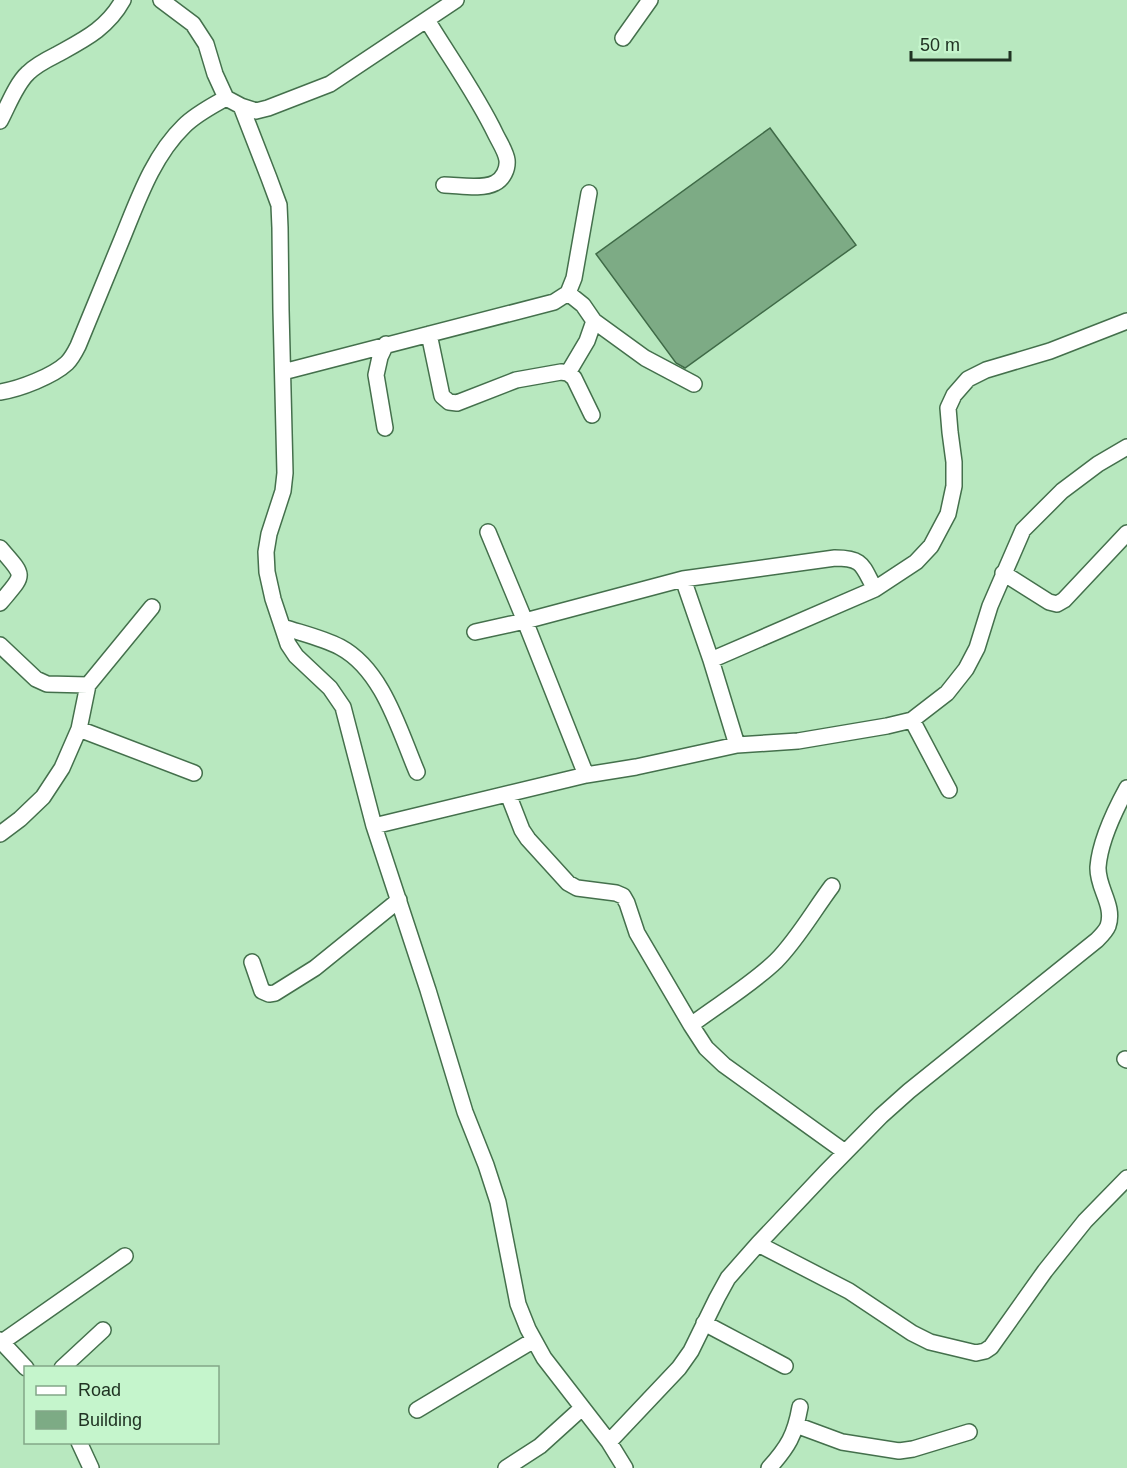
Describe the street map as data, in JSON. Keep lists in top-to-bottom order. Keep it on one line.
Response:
{"legend":["Road","Building"],"scale_bar":"50 m"}
